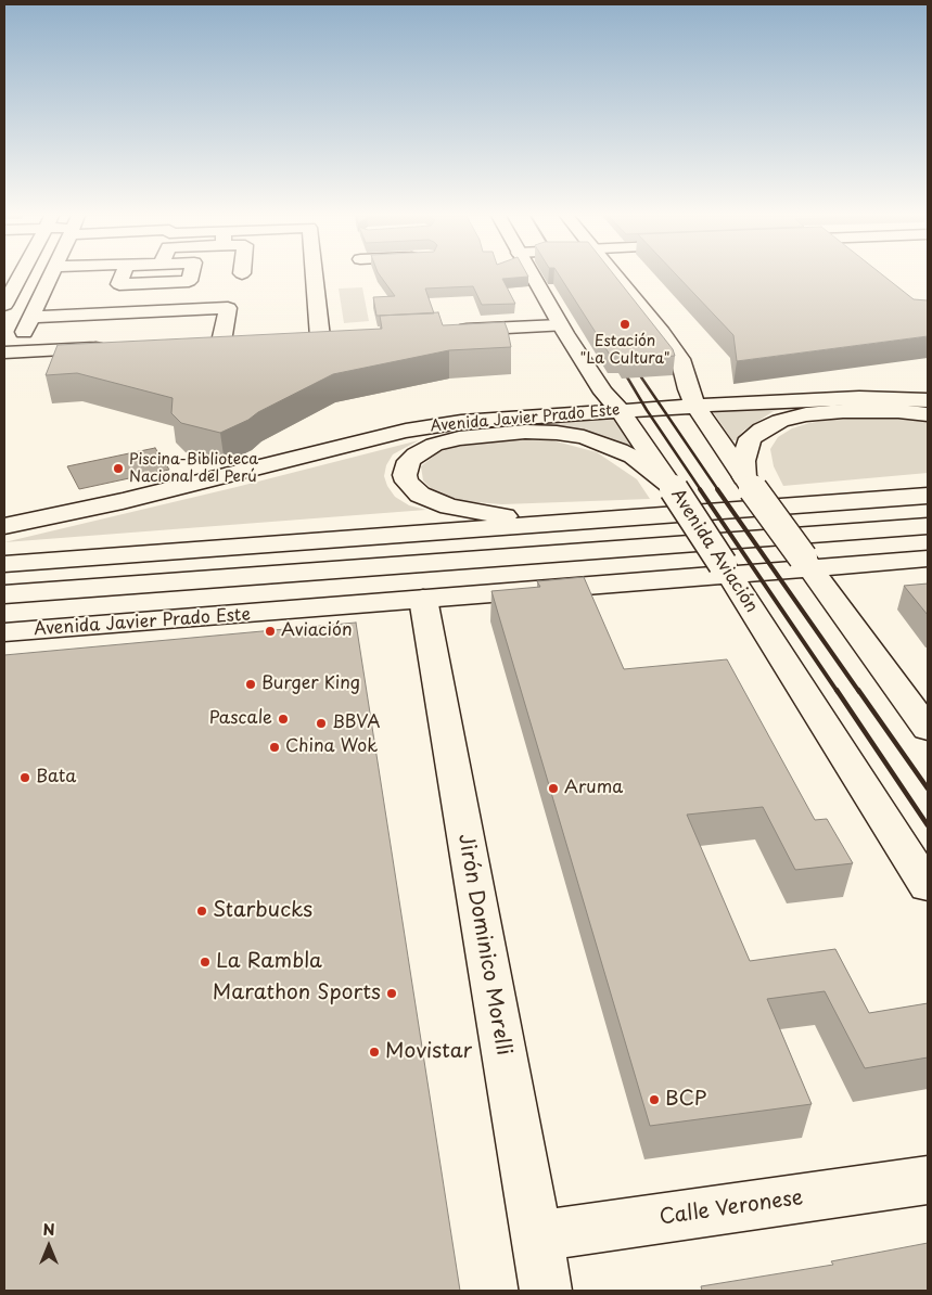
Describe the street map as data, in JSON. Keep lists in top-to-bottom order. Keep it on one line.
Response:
{"streets":{"main road":["Avenida Javier Prado Este","Avenida Aviación","Jirón Dominico Morelli","Calle Veronese"]},"crossings":[["Avenida Javier Prado Este","Avenida Aviación"],["Avenida Javier Prado Este","Jirón Dominico Morelli"],["Jirón Dominico Morelli","Calle Veronese"]],"places":["Estación \"La Cultura\"","Piscina-Biblioteca Nacional del Perú","Aviación","Burger King","Pascale","BBVA","China Wok","Bata","Aruma","Starbucks","La Rambla","Marathon Sports","Movistar","BCP"],"north":"top"}
